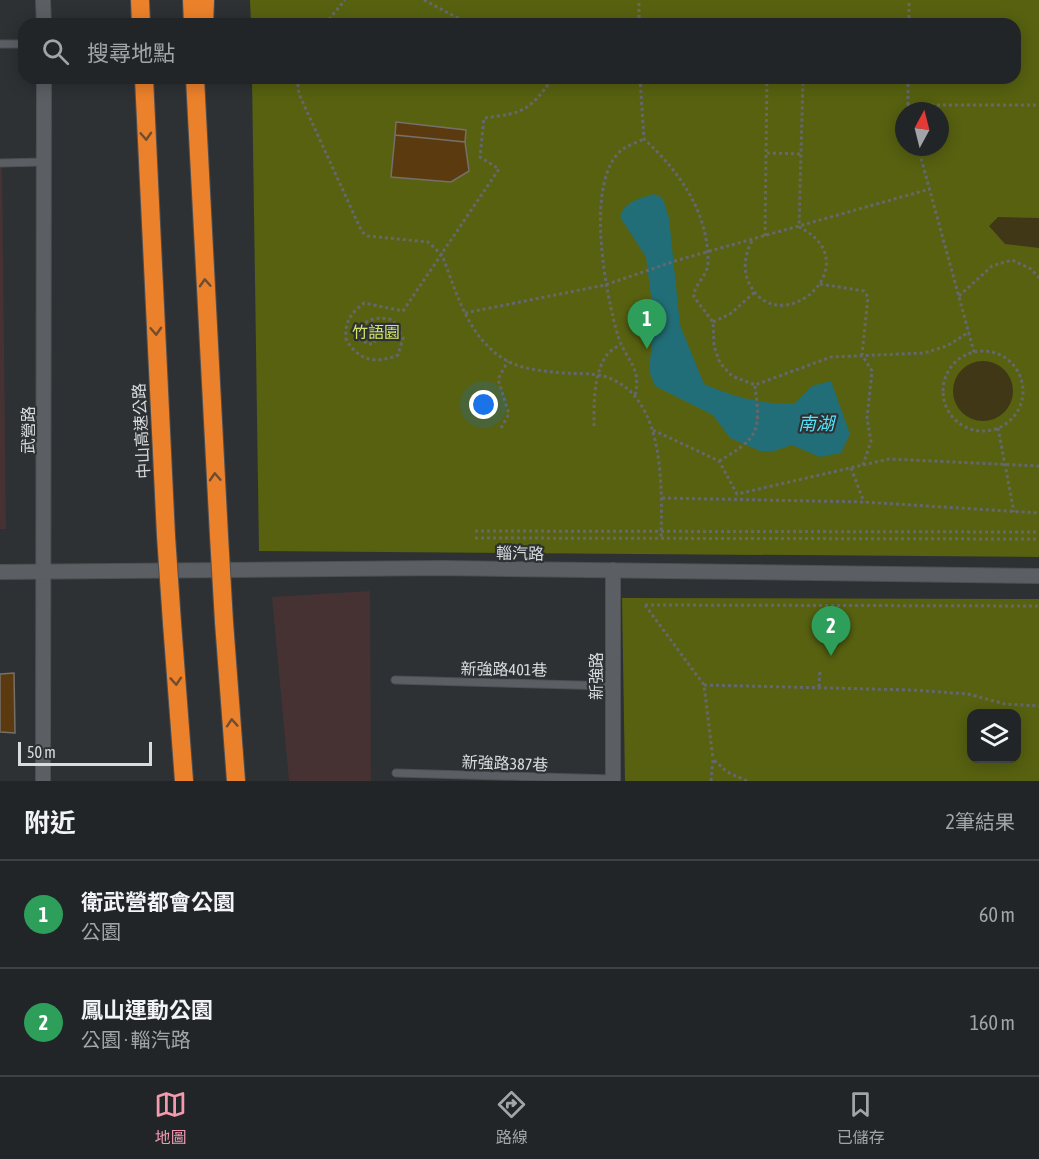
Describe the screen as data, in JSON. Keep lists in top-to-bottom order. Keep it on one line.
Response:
{"streets":{"highway":["中山高速公路"],"street":["武營路","輜汽路","新強路"],"lane":["新強路401巷","新強路387巷"]},"crossings":[["武營路","輜汽路"],["輜汽路","新強路"],["新強路401巷","新強路"],["新強路","新強路387巷"]],"water":["南湖"],"parks":["竹語園"],"scale_bar":"50 m","north":"top","page":{"search":"搜尋地點","pins":["1","2"],"scale":"50 m","heading":["附近","2筆結果"],"list":[{"mark":"1","name":"衛武營都會公園","note":"公園","value":"60 m"},{"mark":"2","name":"鳳山運動公園","note":"公園 · 輜汽路","value":"160 m"}],"nav":["地圖","路線","已儲存"]}}
